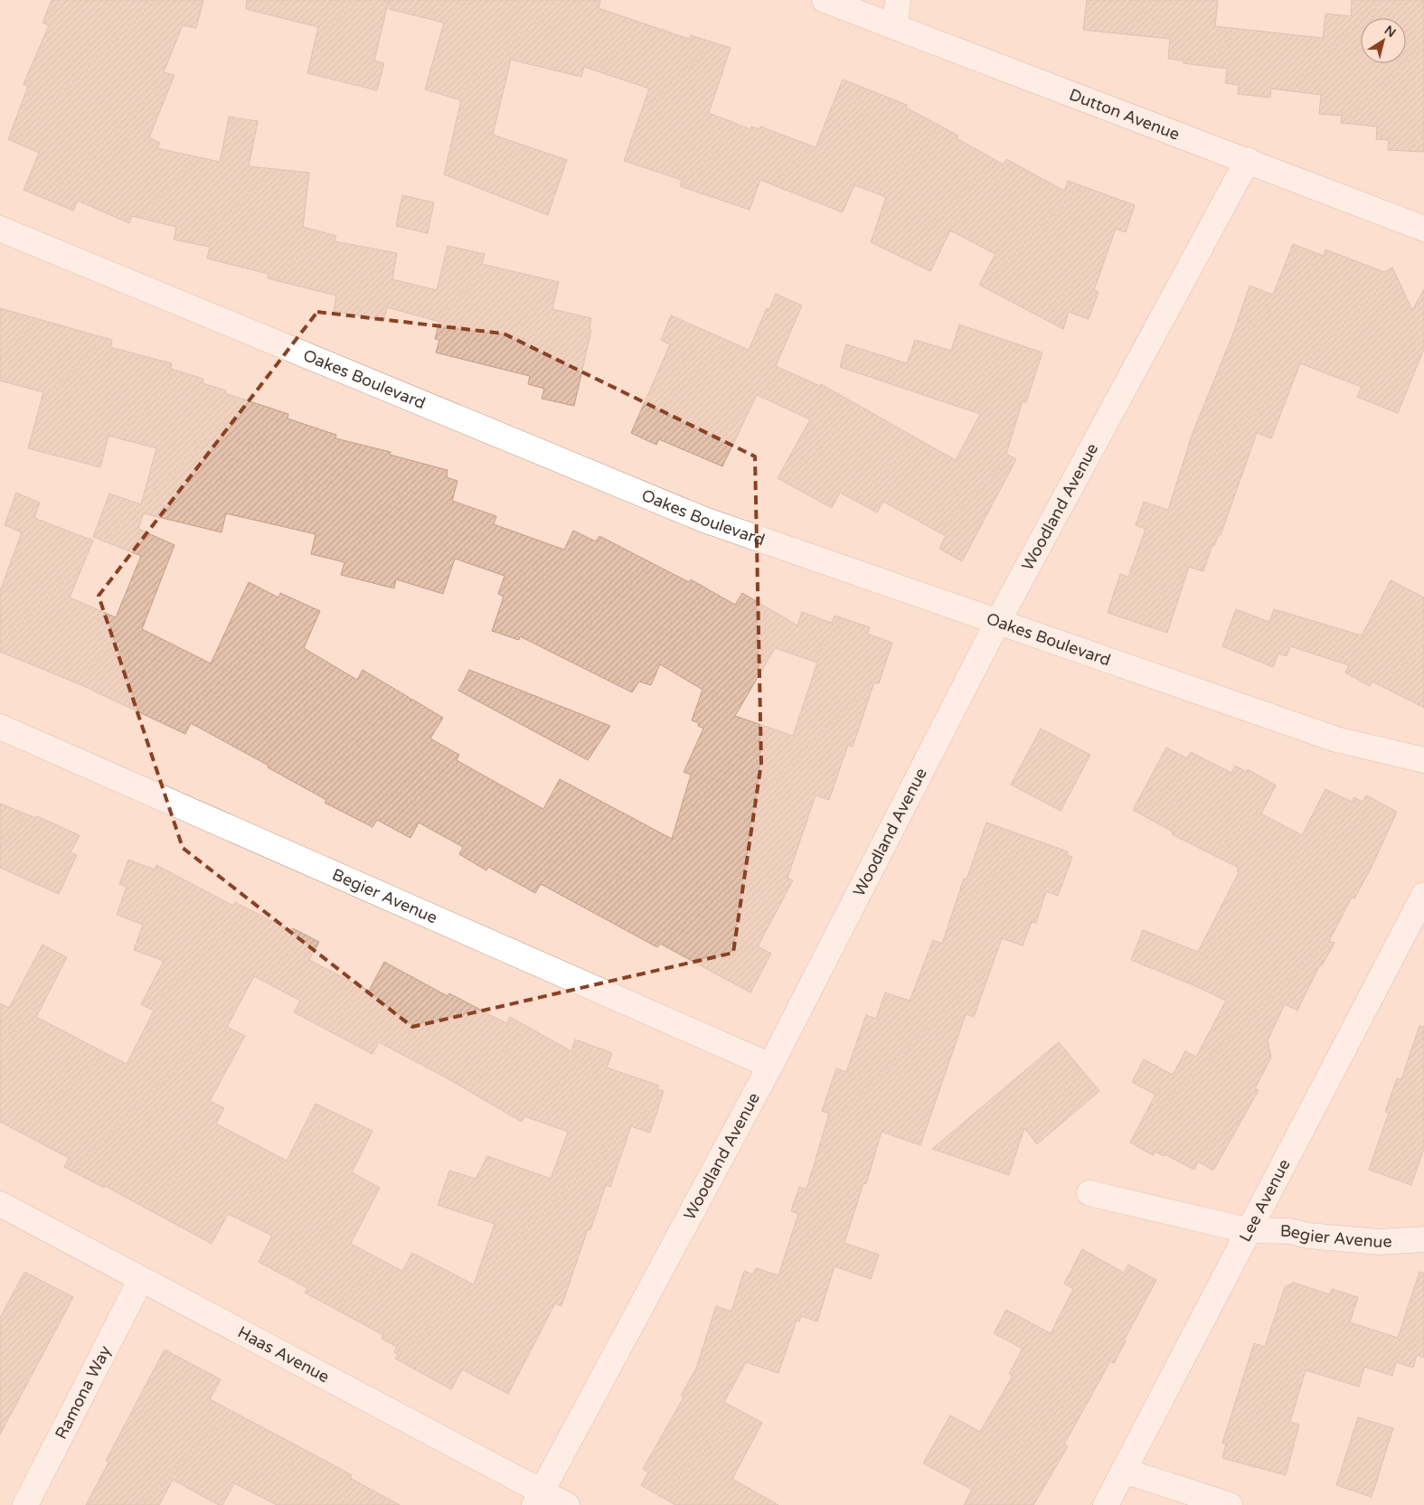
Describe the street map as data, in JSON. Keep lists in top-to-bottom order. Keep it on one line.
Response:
{"streets":{"street":["Dutton Avenue","Oakes Boulevard","Woodland Avenue","Begier Avenue","Lee Avenue","Haas Avenue","Ramona Way"]},"crossings":[["Dutton Avenue","Woodland Avenue"],["Oakes Boulevard","Woodland Avenue"],["Woodland Avenue","Begier Avenue"],["Woodland Avenue","Haas Avenue"],["Begier Avenue","Lee Avenue"],["Haas Avenue","Ramona Way"]],"north":"top right"}
